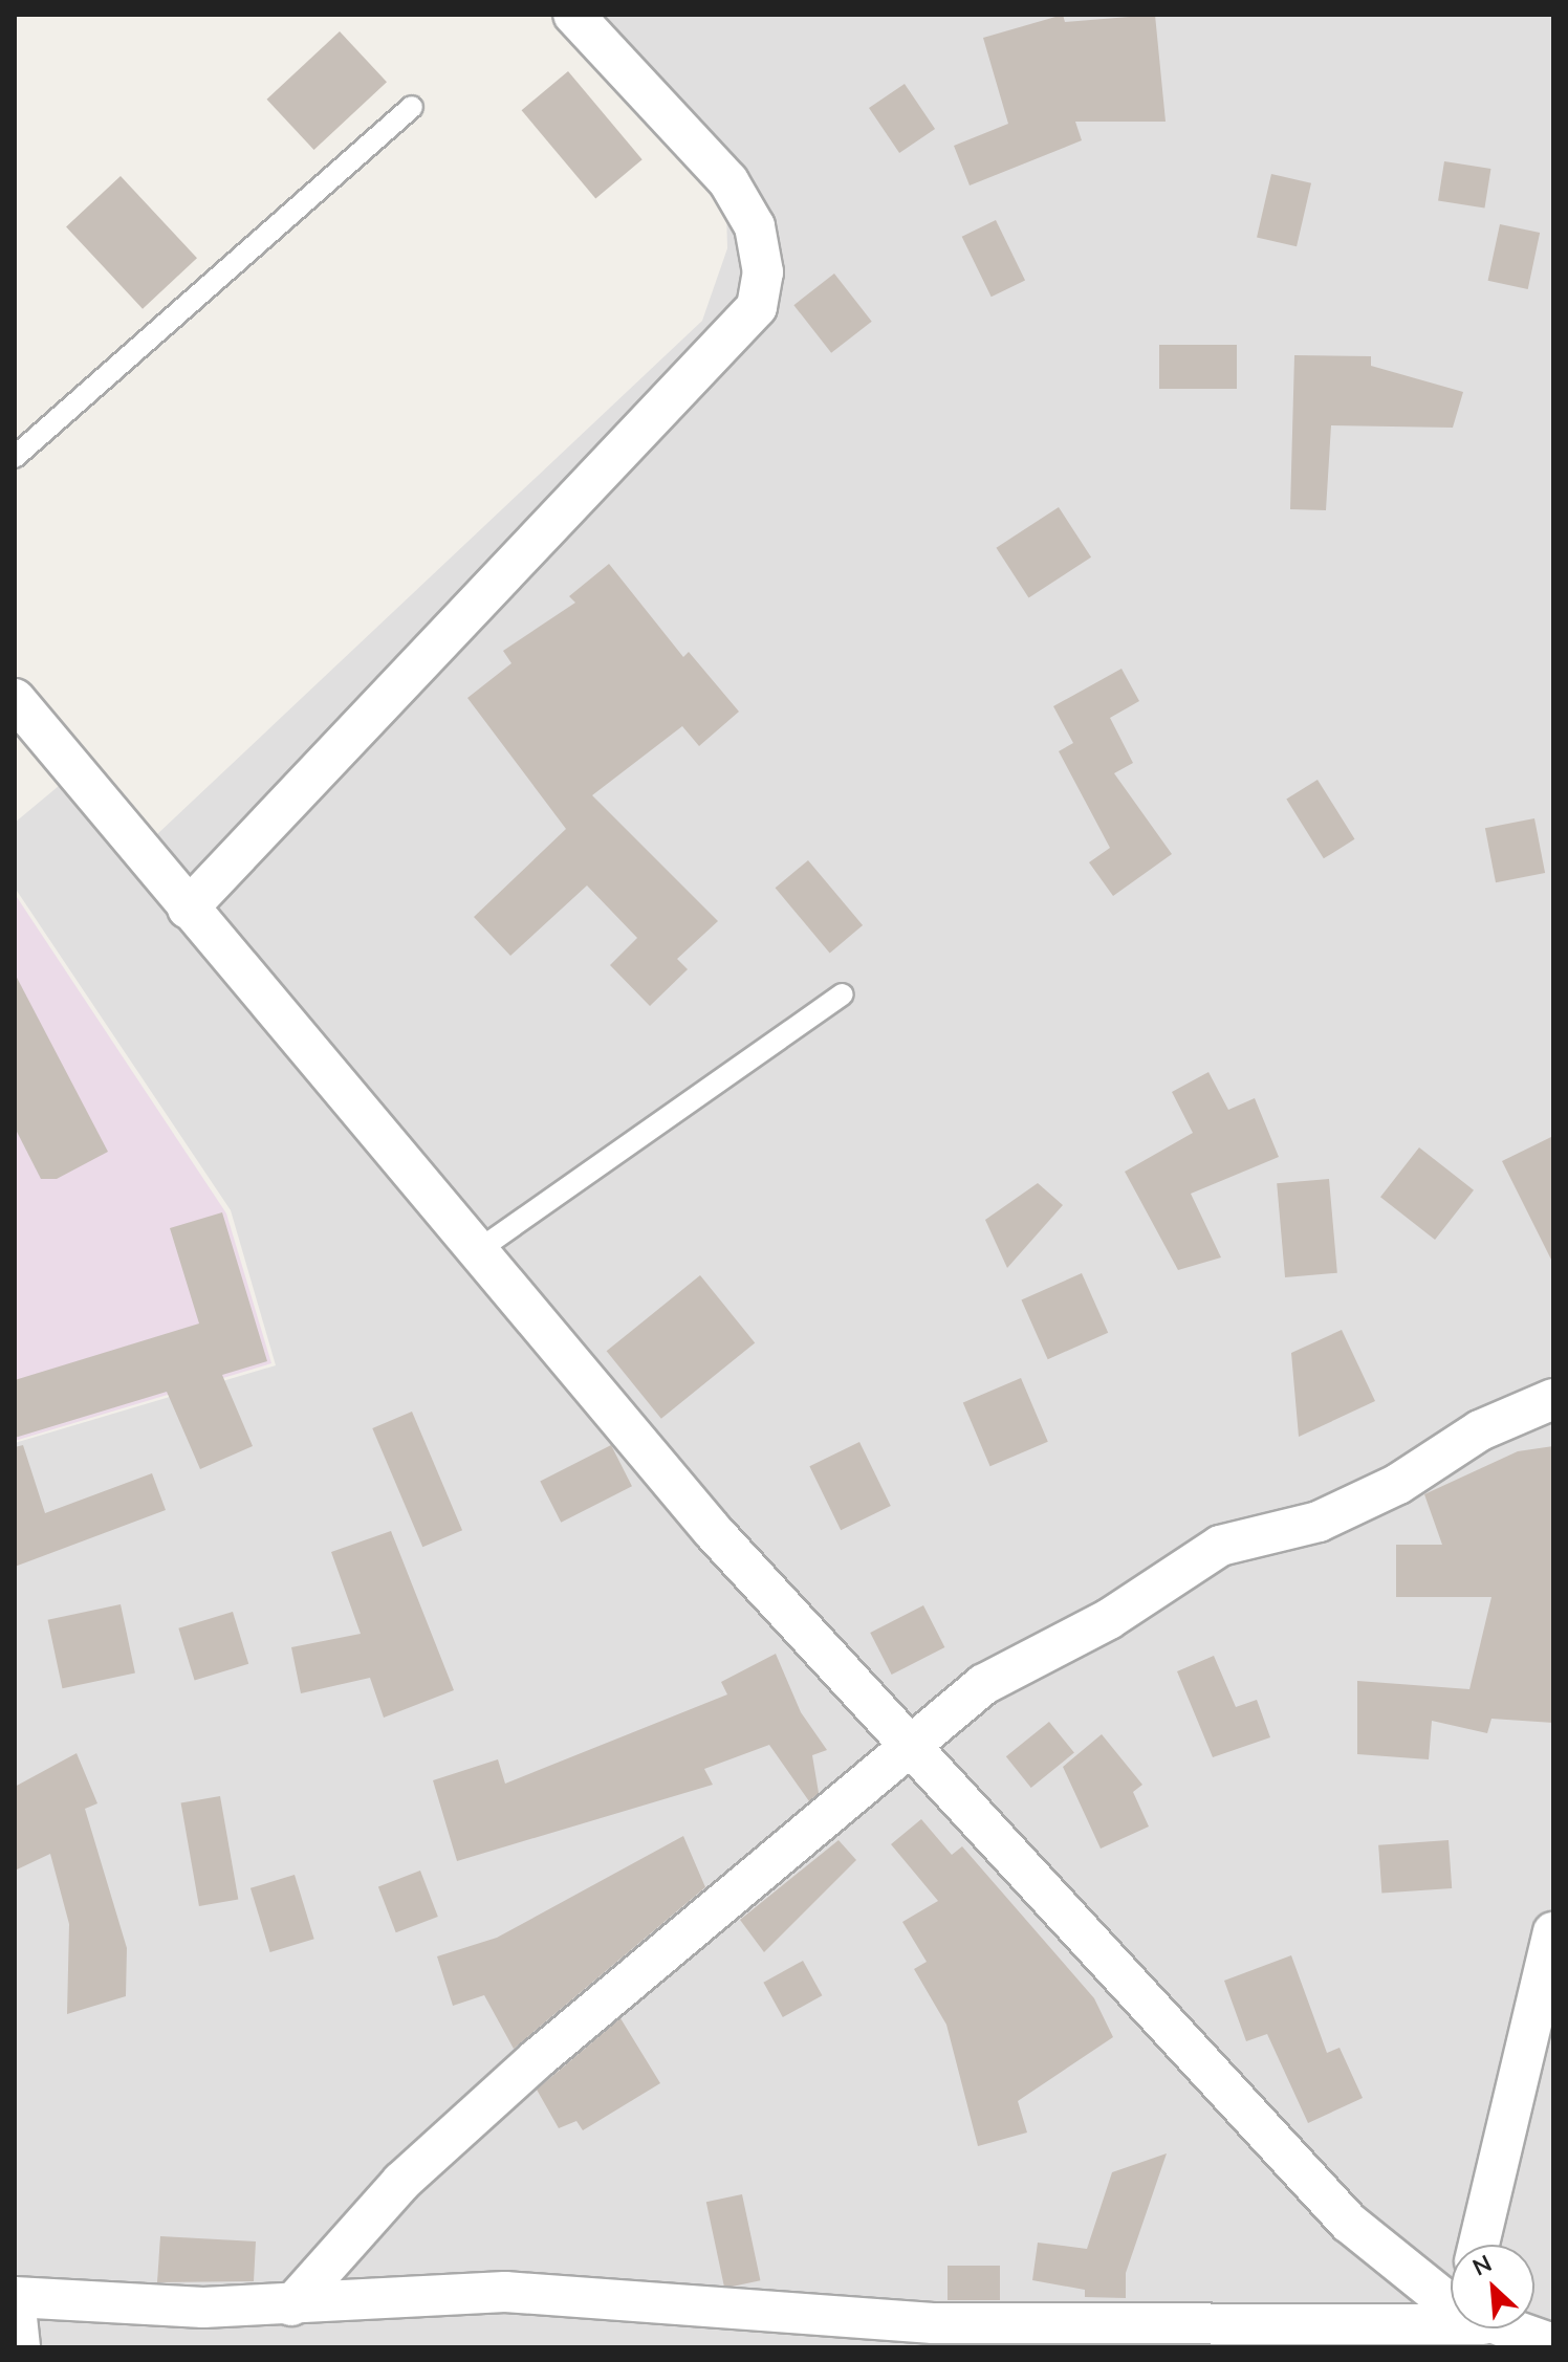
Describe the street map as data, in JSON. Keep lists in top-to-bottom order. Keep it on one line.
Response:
{"north":"top left"}
